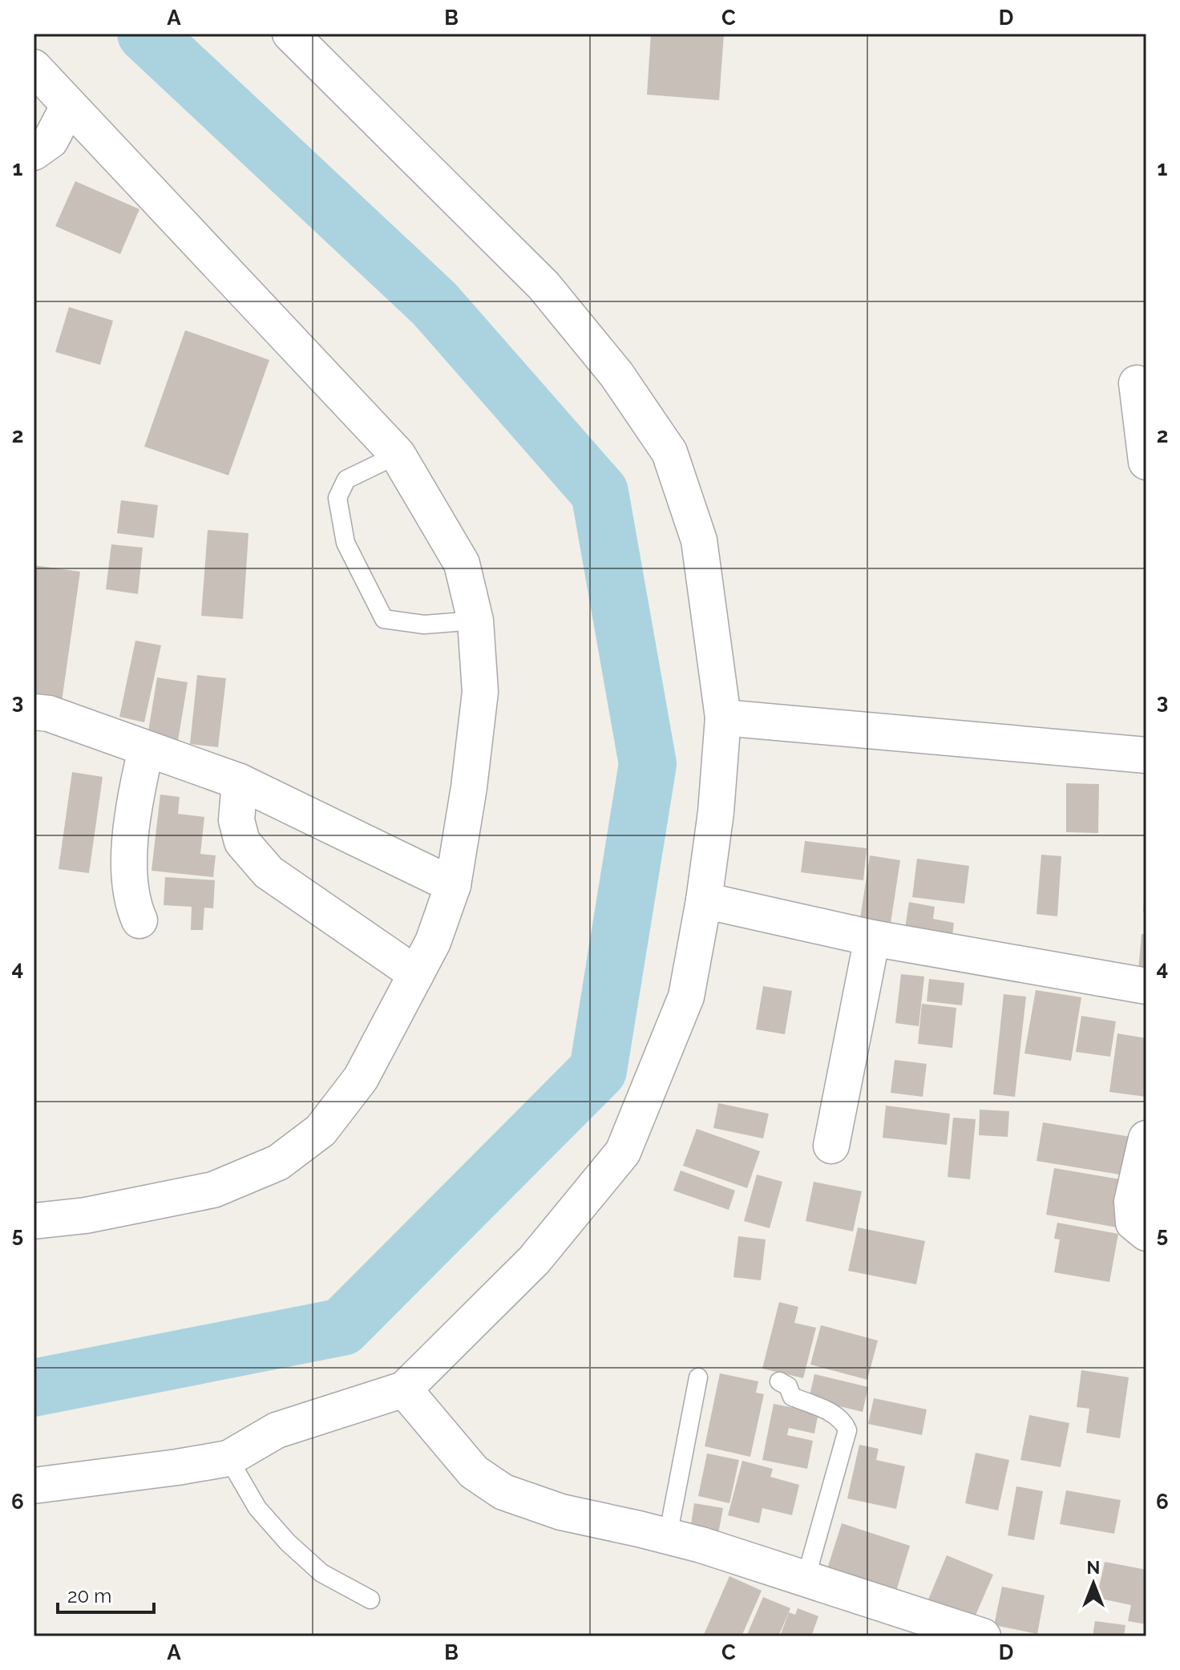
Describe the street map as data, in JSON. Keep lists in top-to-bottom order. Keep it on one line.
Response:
{"scale_bar":"20 m","north":"top","grid":{"columns":["A","B","C","D"],"rows":["1","2","3","4","5","6"]}}
